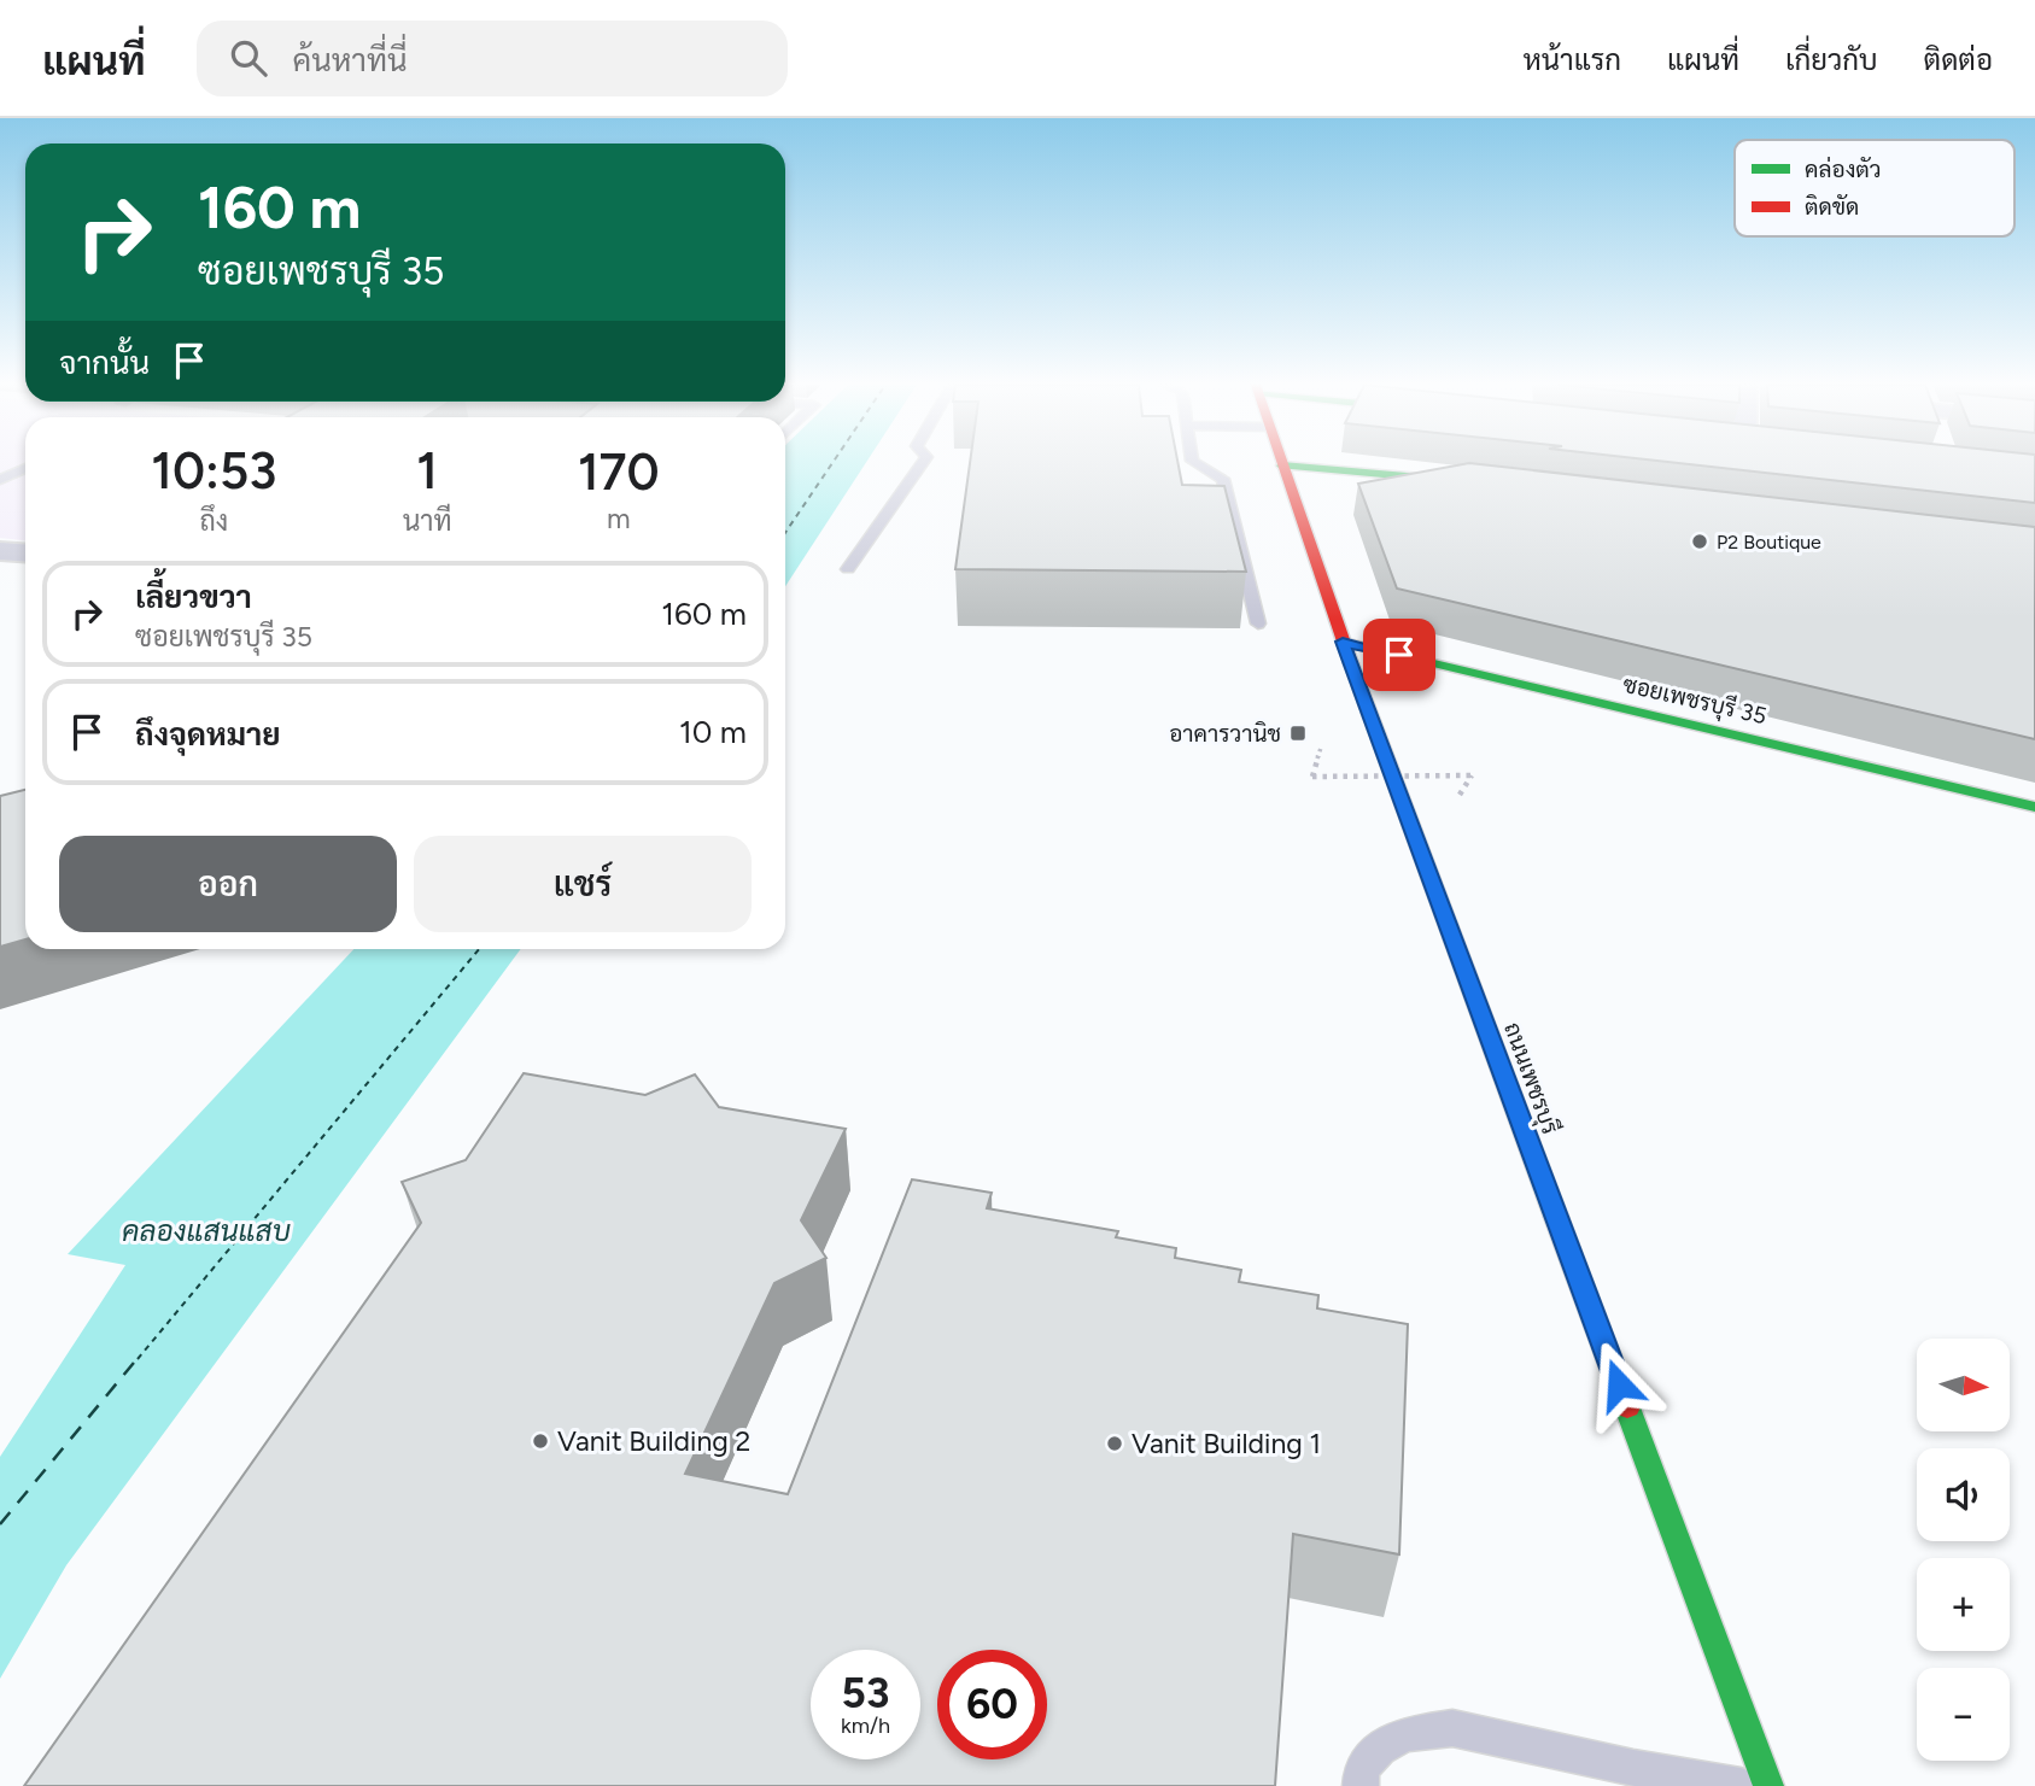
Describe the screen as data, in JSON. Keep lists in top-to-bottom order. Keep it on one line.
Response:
{"streets":{"main road":["ซอยเพชรบุรี 35","ถนนเพชรบุรี"]},"crossings":[["ซอยเพชรบุรี 35","ถนนเพชรบุรี"]],"water":["คลองแสนแสบ"],"places":{"other":["P2 Boutique","Vanit Building 2","Vanit Building 1"],"transit":["อาคารวานิช"]},"legend":["คล่องตัว","ติดขัด"],"north":"right","page":{"header":"แผนที่","search":"ค้นหาที่นี่","nav":["หน้าแรก","แผนที่","เกี่ยวกับ","ติดต่อ"],"turn":["160 m","ซอยเพชรบุรี 35"],"then":"จากนั้น","eta":["10:53","ถึง","1","นาที","170","m"],"list":[{"name":"เลี้ยวขวา","note":"ซอยเพชรบุรี 35","value":"160 m"},{"name":"ถึงจุดหมาย","value":"10 m"}],"buttons":["ออก","แชร์"],"map_buttons":["+","−"],"speed":"53 km/h","limit":"60"}}
